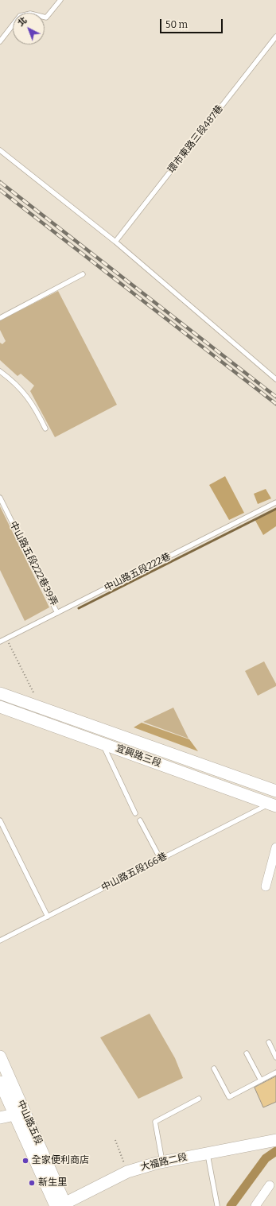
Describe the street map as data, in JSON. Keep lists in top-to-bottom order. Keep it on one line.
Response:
{"streets":{"street":["宜興路三段","中山路五段","大福路二段"],"lane":["環市東路三段487巷","中山路五段222巷39弄","中山路五段222巷","中山路五段166巷"]},"crossings":[["中山路五段222巷39弄","中山路五段222巷"],["宜興路三段","中山路五段166巷"],["中山路五段","大福路二段"]],"places":["全家便利商店","新生里"],"scale_bar":"50 m","north":"top left"}
